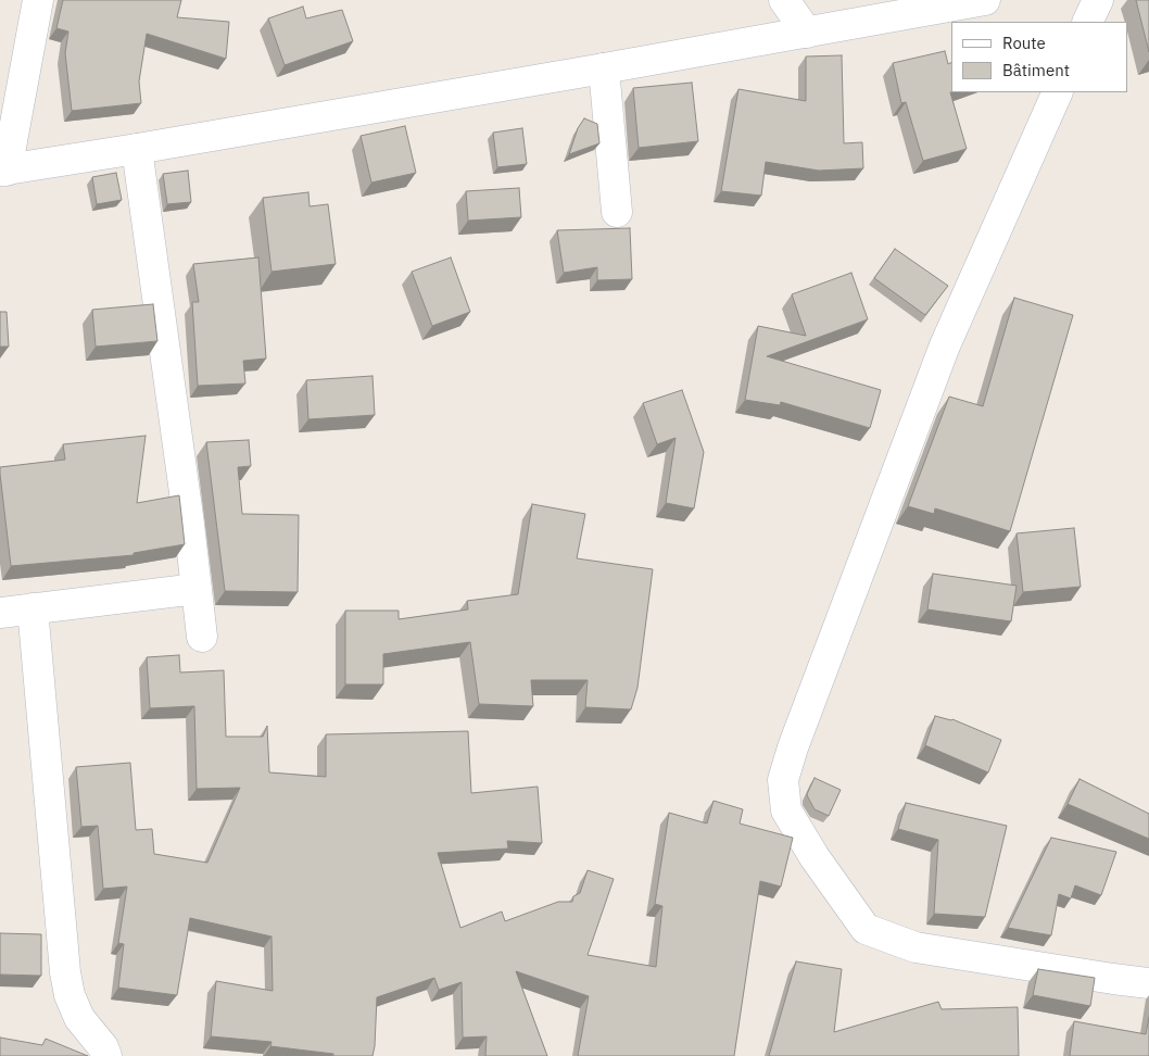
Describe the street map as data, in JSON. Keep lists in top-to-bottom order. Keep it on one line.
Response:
{"legend":["Route","Bâtiment"]}
